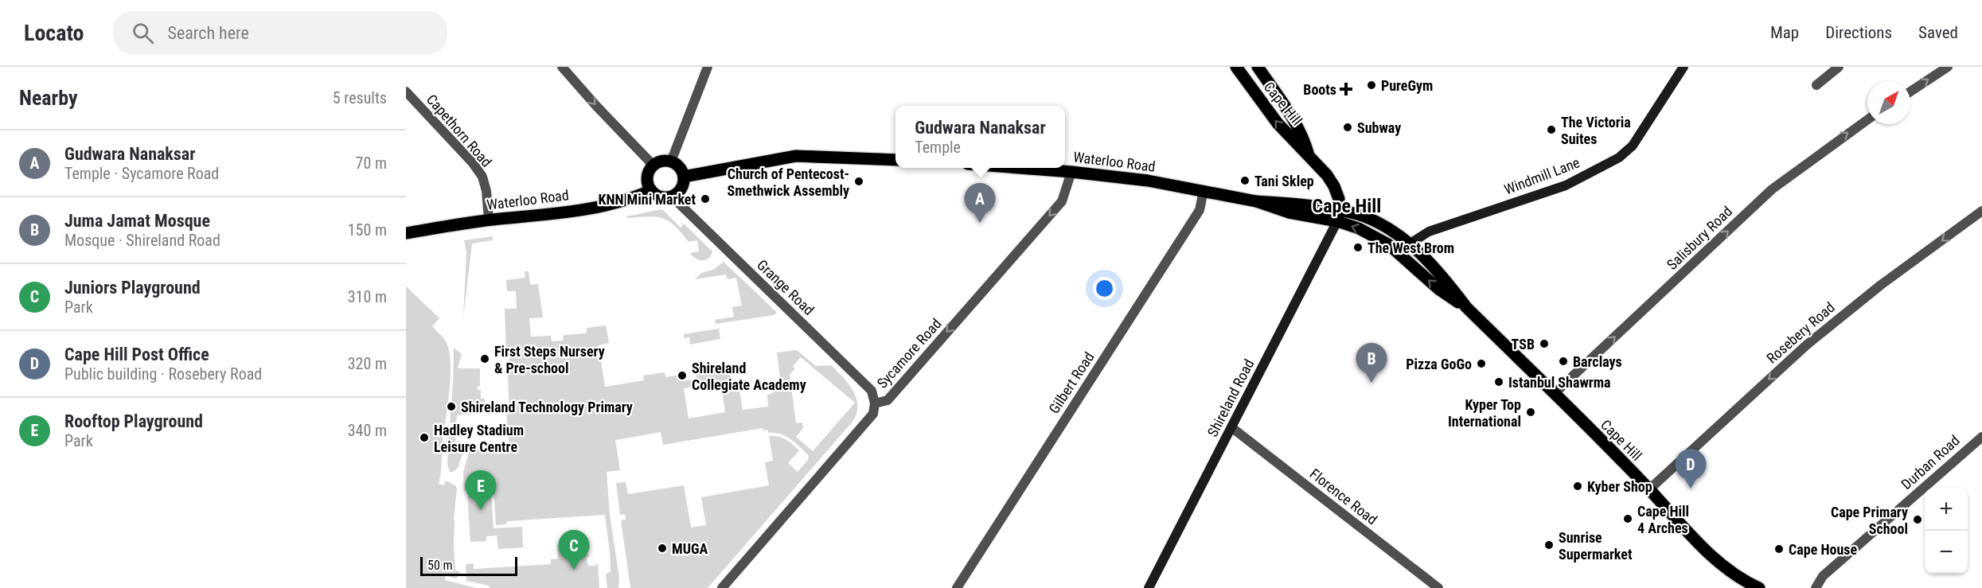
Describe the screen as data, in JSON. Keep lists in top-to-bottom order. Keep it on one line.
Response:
{"streets":{"main road":["Cape Hill","Waterloo Road","Windmill Lane","Shireland Road"],"street":["Capethorn Road","Salisbury Road","Grange Road","Rosebery Road","Sycamore Road","Gilbert Road","Durban Road","Florence Road"]},"crossings":[["Cape Hill","Waterloo Road"],["Cape Hill","Windmill Lane"],["Cape Hill","Salisbury Road"],["Cape Hill","Rosebery Road"],["Cape Hill","Shireland Road"],["Capethorn Road","Waterloo Road"],["Waterloo Road","Grange Road"],["Waterloo Road","Sycamore Road"],["Waterloo Road","Gilbert Road"],["Waterloo Road","Shireland Road"],["Grange Road","Sycamore Road"],["Shireland Road","Florence Road"]],"one_way":["Salisbury Road","Rosebery Road","Sycamore Road"],"districts":["Cape Hill"],"places":{"other":["PureGym","Subway","The Victoria Suites","Tani Sklep","Church of Pentecost- Smethwick Assembly","KNN Mini Market","The West Brom","TSB","First Steps Nursery & Pre-school","Barclays","Pizza GoGo","Shireland Collegiate Academy","Istanbul Shawrma","Shireland Technology Primary","Kyper Top International","Hadley Stadium Leisure Centre","Kyber Shop","Cape Hill 4 Arches","Cape Primary School","Sunrise Supermarket","MUGA","Cape House"],"health":["Boots"]},"scale_bar":"50 m","north":"top right","page":{"header":"Locato","search":"Search here","nav":["Map","Directions","Saved"],"heading":["Nearby","5 results"],"popup":["Gudwara Nanaksar","Temple"],"list":[{"mark":"A","name":"Gudwara Nanaksar","note":"Temple · Sycamore Road","value":"70 m"},{"mark":"B","name":"Juma Jamat Mosque","note":"Mosque · Shireland Road","value":"150 m"},{"mark":"C","name":"Juniors Playground","note":"Park","value":"310 m"},{"mark":"D","name":"Cape Hill Post Office","note":"Public building · Rosebery Road","value":"320 m"},{"mark":"E","name":"Rooftop Playground","note":"Park","value":"340 m"}],"pins":["A","B","D","E","C"],"map_buttons":["+","−"],"scale":"50 m"}}
